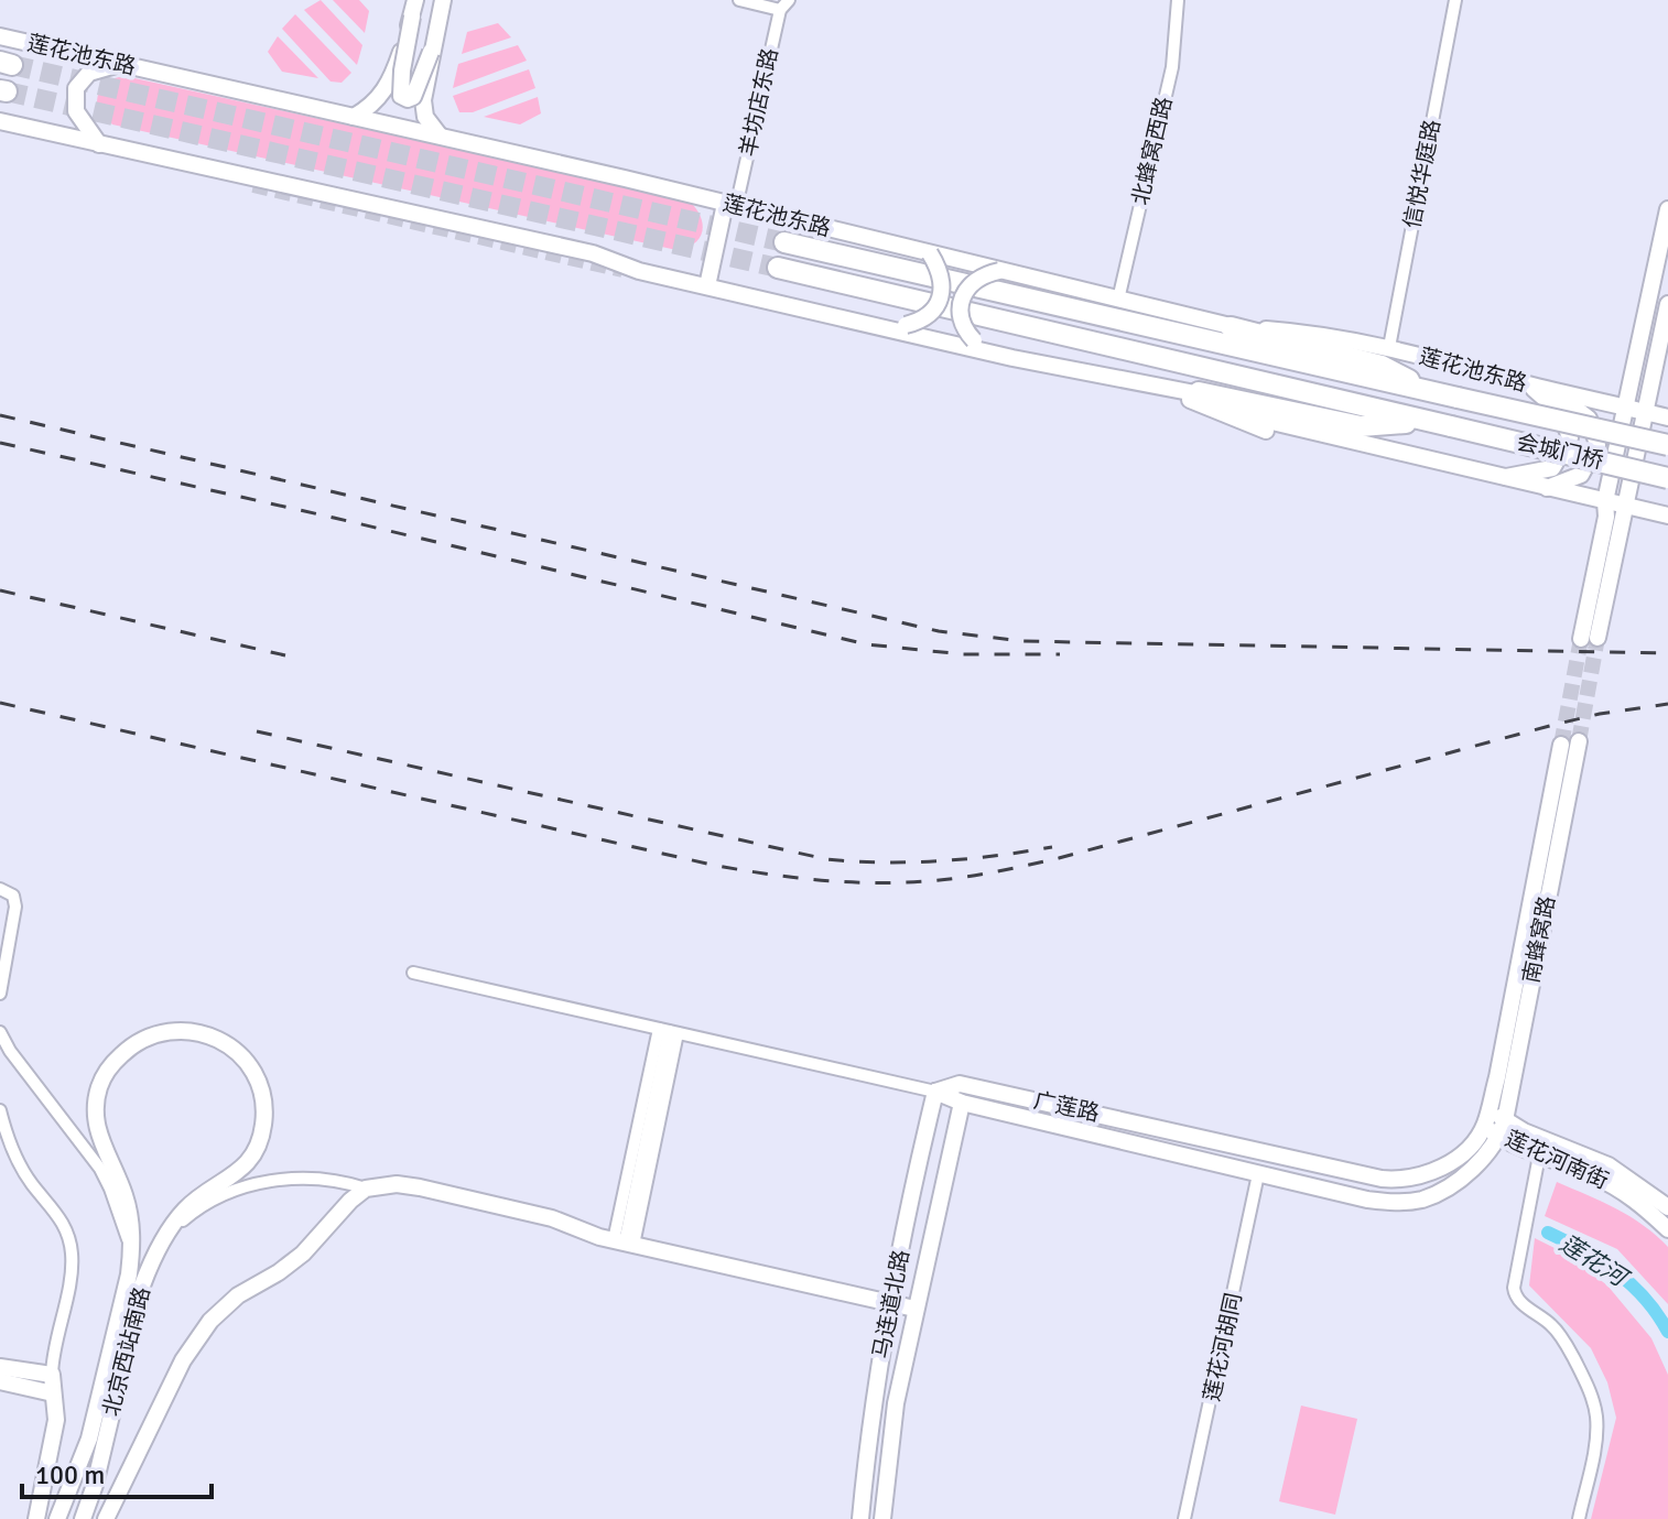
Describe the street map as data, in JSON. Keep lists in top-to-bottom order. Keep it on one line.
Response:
{"streets":{"highway":["莲花池东路","会城门桥"],"street":["羊坊店东路","北蜂窝西路","信悦华庭路","南蜂窝路","广莲路","莲花河南街","马连道北路","莲花河胡同","北京西站南路"]},"crossings":[["莲花池东路","羊坊店东路"],["莲花池东路","北蜂窝西路"],["莲花池东路","信悦华庭路"],["莲花池东路","会城门桥"],["南蜂窝路","广莲路"],["南蜂窝路","莲花河南街"],["广莲路","莲花河南街"],["广莲路","马连道北路"],["广莲路","莲花河胡同"]],"water":["莲花河"],"scale_bar":"100 m"}
